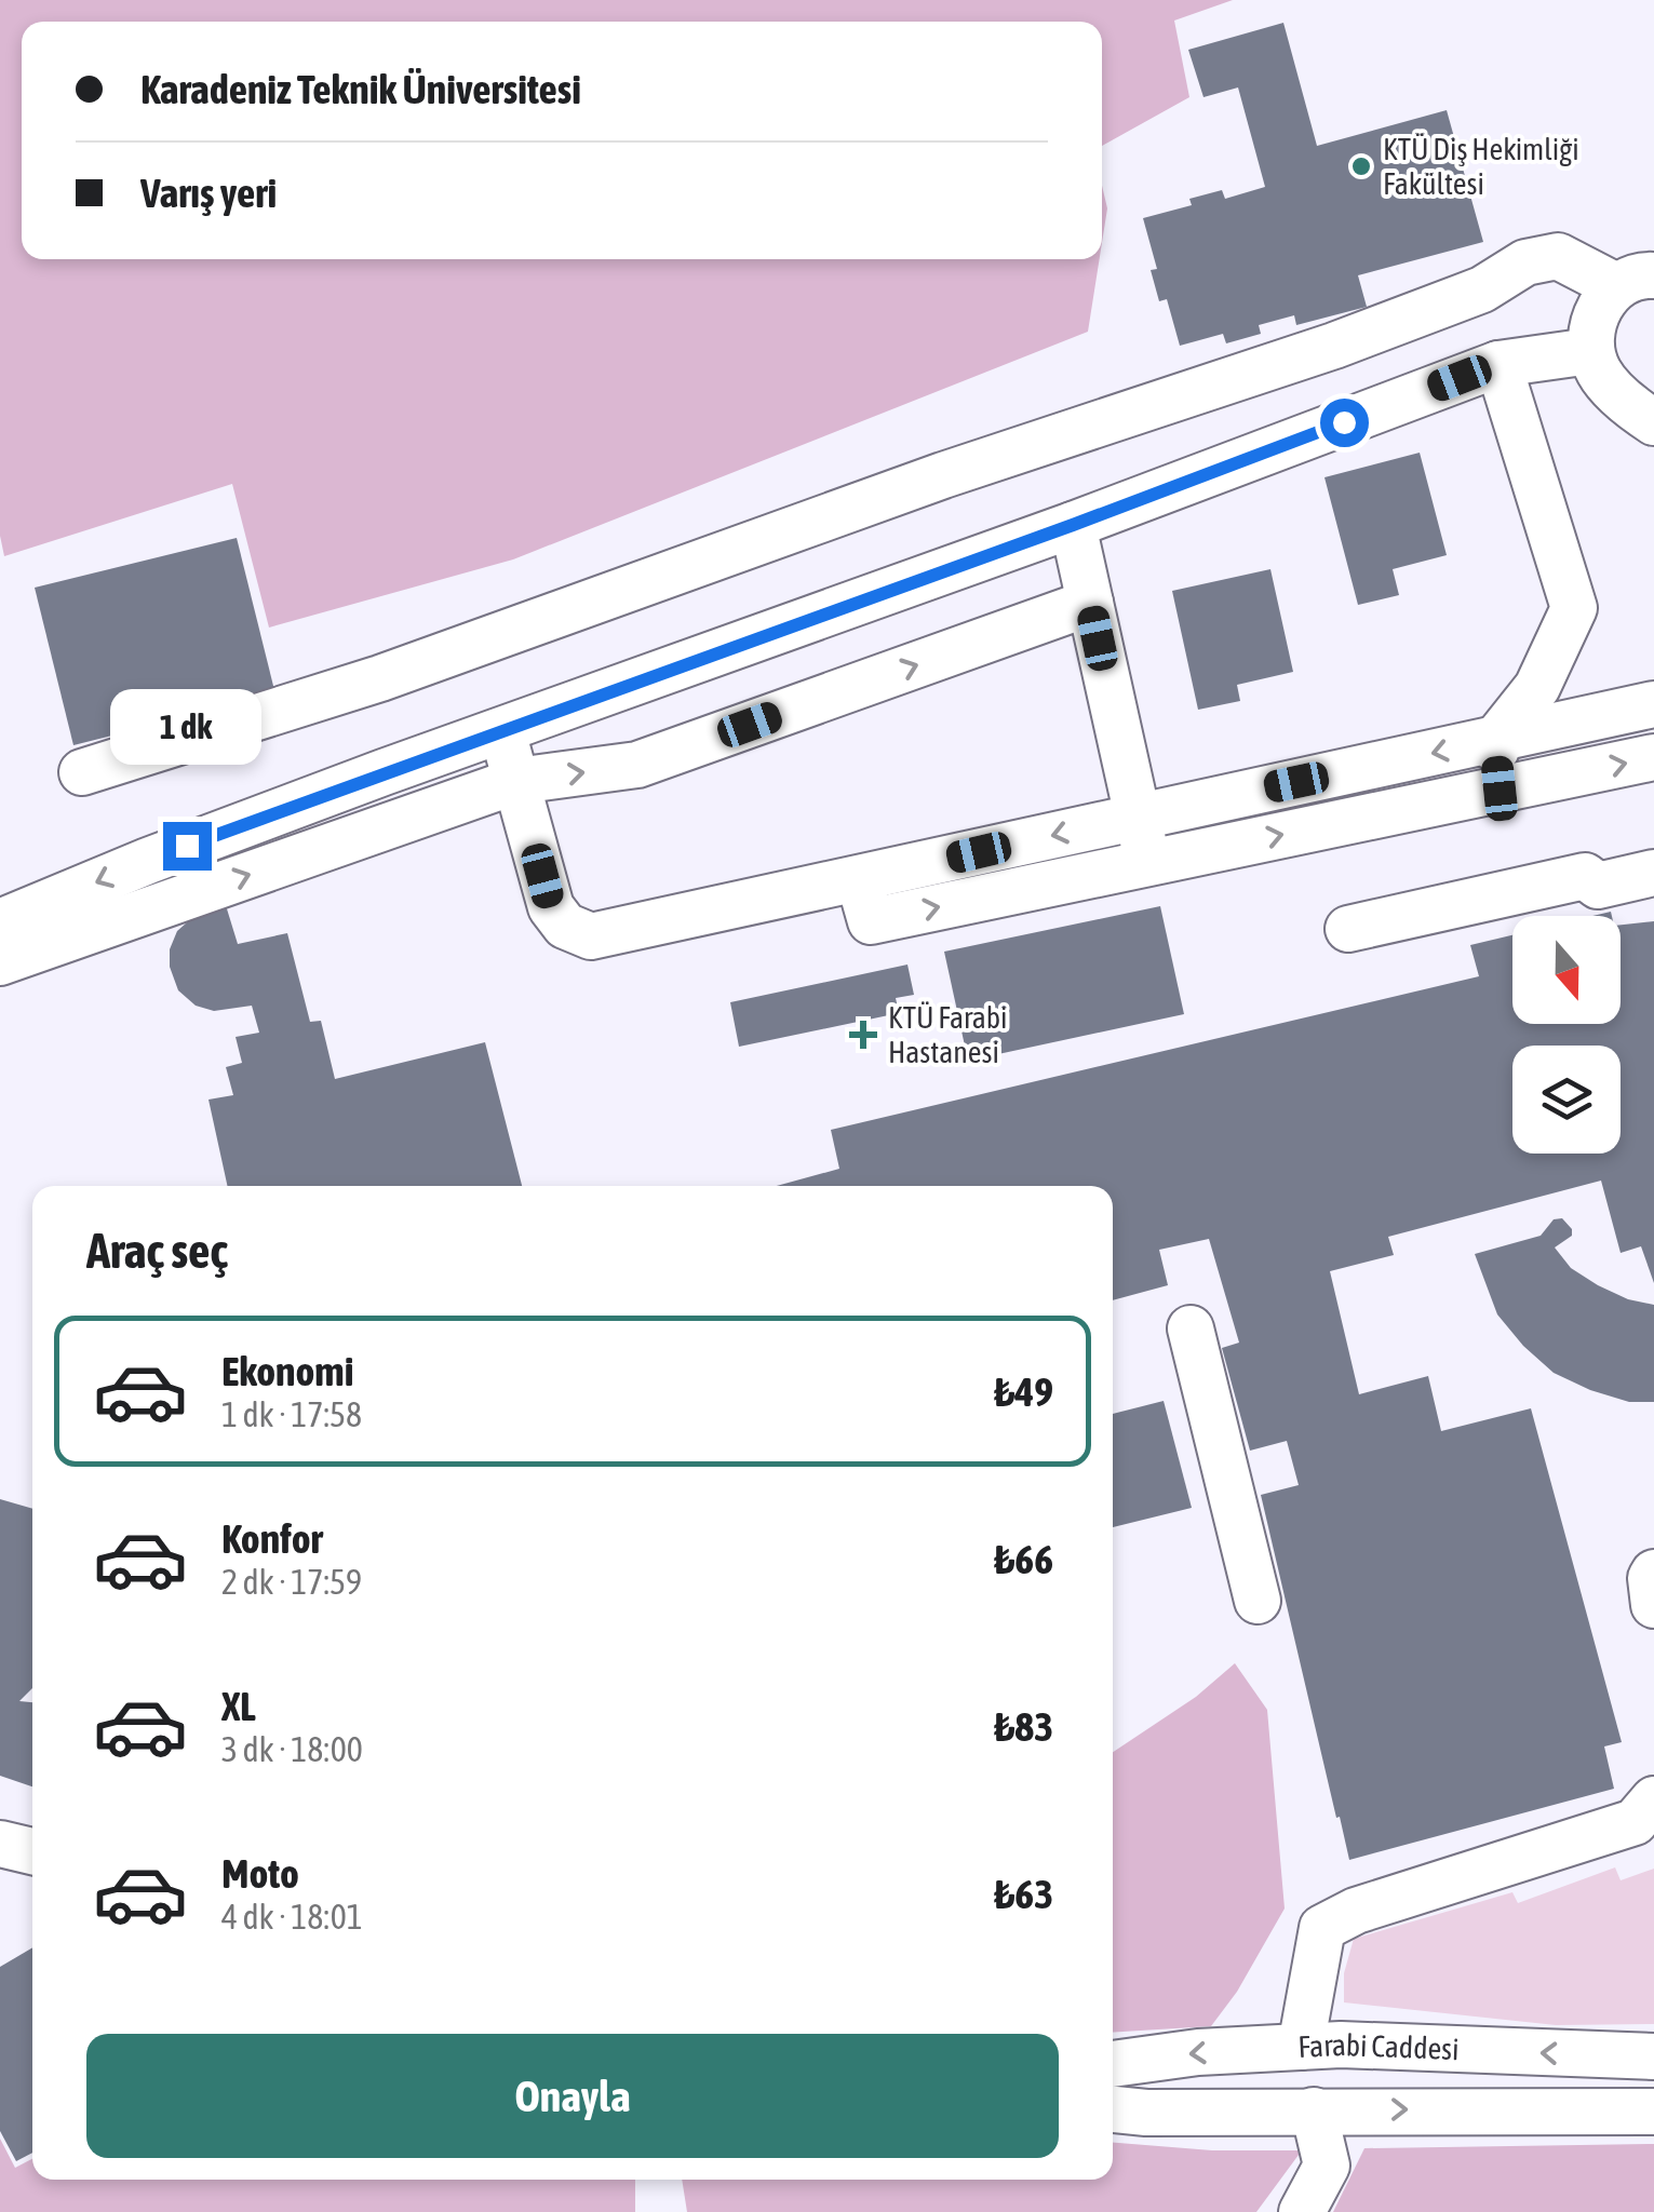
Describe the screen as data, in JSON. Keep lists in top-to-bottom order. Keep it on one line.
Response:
{"streets":{"street":["Farabi Caddesi"]},"places":{"other":["KTÜ Diş Hekimliği Fakültesi"],"health":["KTÜ Farabi Hastanesi"]},"north":"bottom","page":{"banner":["Karadeniz Teknik Üniversitesi","Varış yeri"],"bubble":"1 dk","heading":"Araç seç","list":[{"name":"Ekonomi","note":"1 dk · 17:58","value":"₺49"},{"name":"Konfor","note":"2 dk · 17:59","value":"₺66"},{"name":"XL","note":"3 dk · 18:00","value":"₺83"},{"name":"Moto","note":"4 dk · 18:01","value":"₺63"}],"buttons":"Onayla"}}
